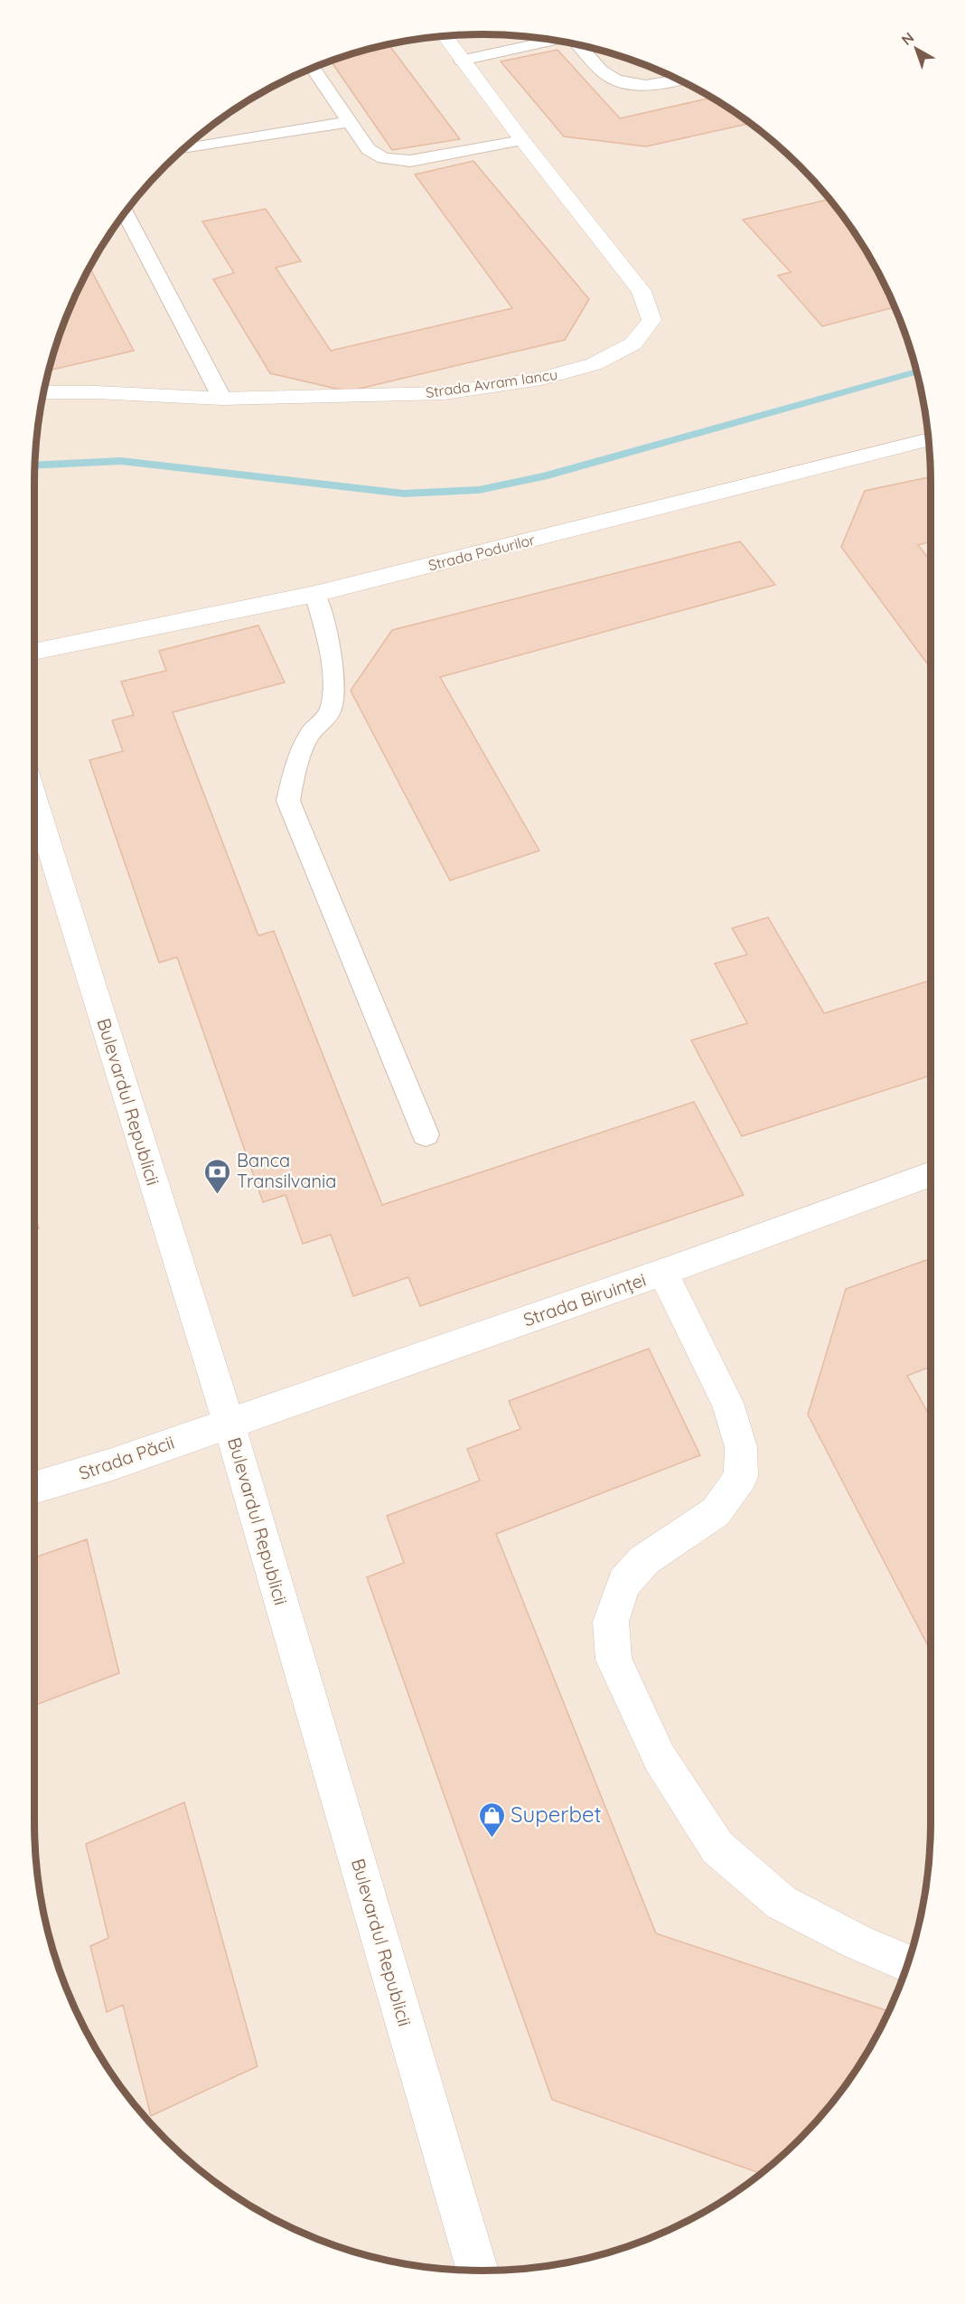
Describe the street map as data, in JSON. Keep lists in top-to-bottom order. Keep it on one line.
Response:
{"streets":{"street":["Strada Avram Iancu","Strada Podurilor","Bulevardul Republicii","Strada Biruinței","Strada Păcii"]},"crossings":[["Bulevardul Republicii","Strada Biruinței"],["Bulevardul Republicii","Strada Păcii"],["Strada Biruinței","Strada Păcii"]],"places":{"bank":["Banca Transilvania"],"shop":["Superbet"]},"north":"top left"}
